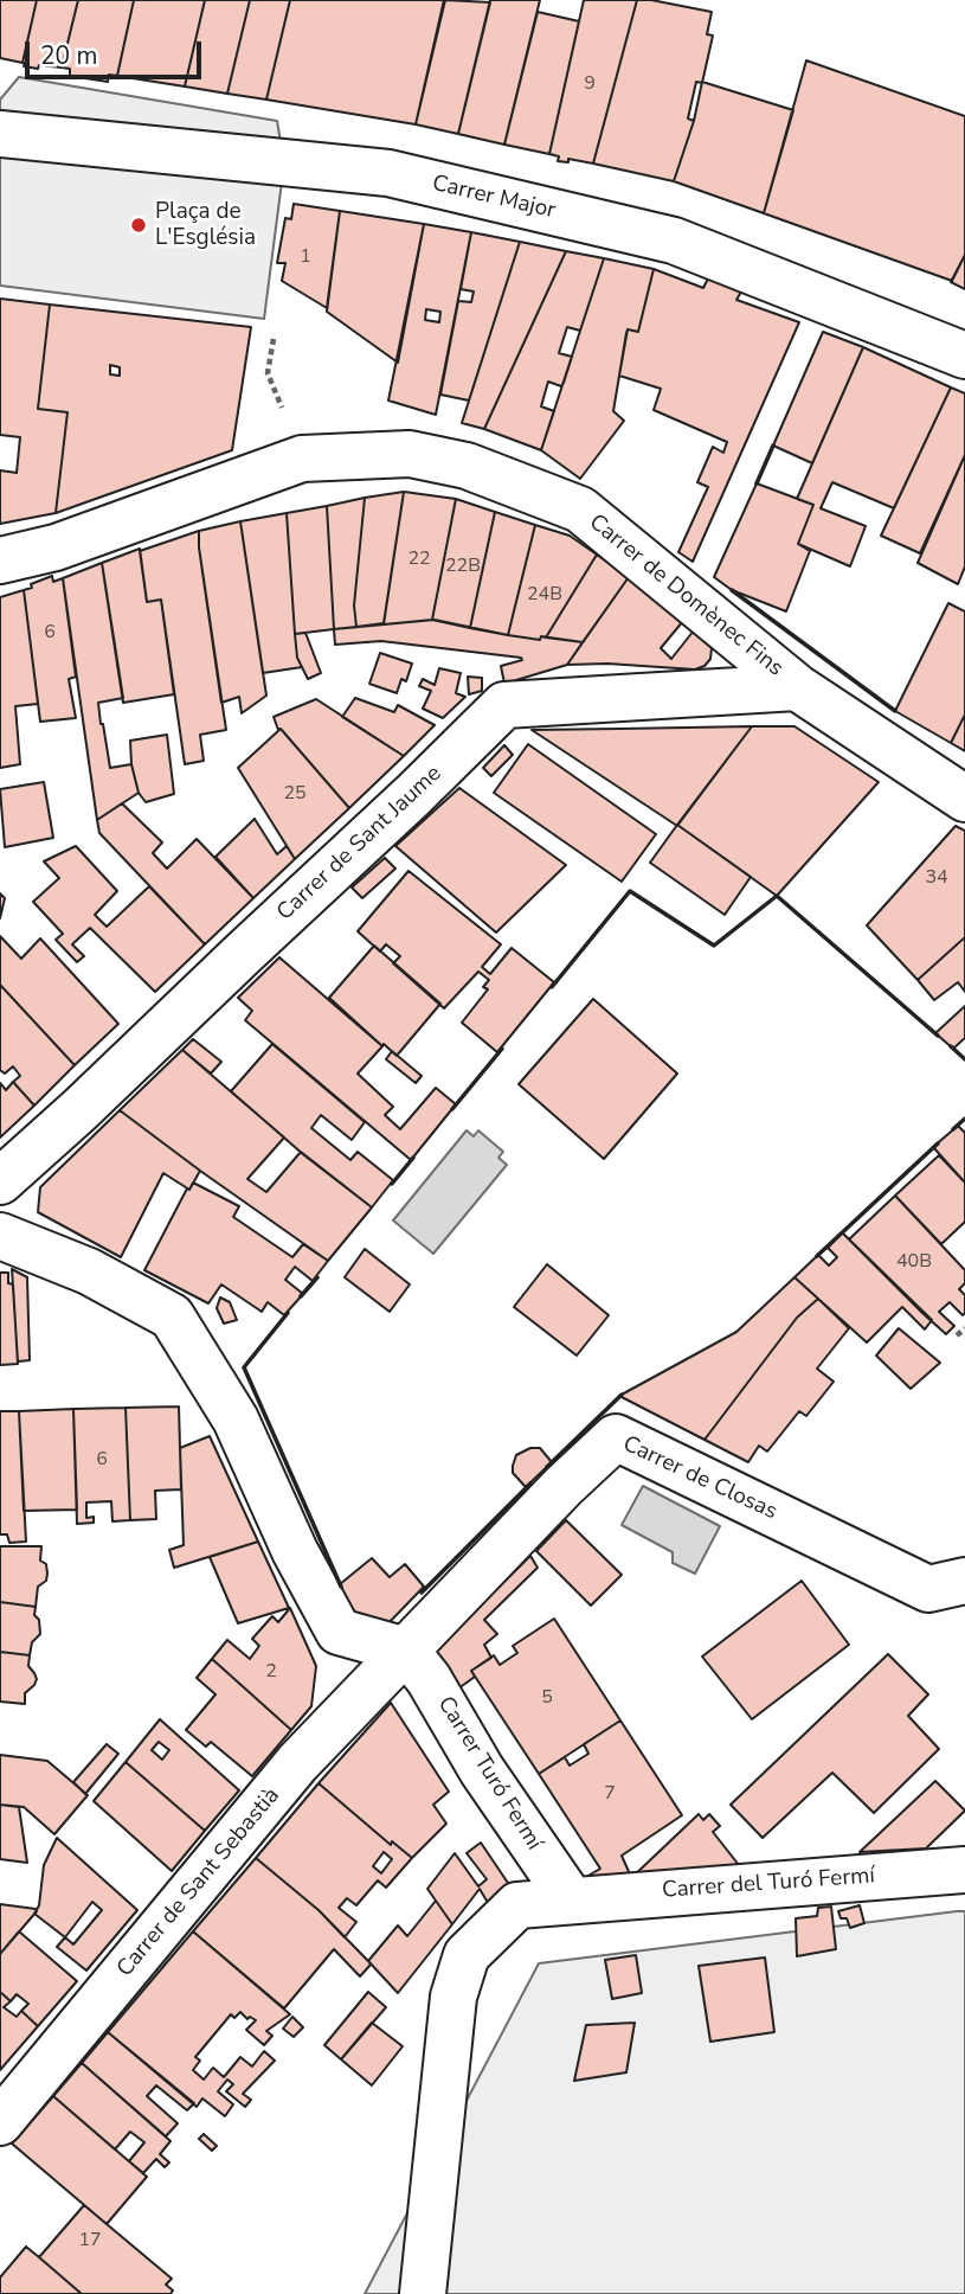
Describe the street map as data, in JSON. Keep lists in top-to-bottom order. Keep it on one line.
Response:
{"streets":{"street":["Carrer Major","Carrer de Domènec Fins","Carrer de Sant Jaume","Carrer de Closas","Carrer Turó Fermí","Carrer de Sant Sebastià","Carrer del Turó Fermí"]},"crossings":[["Carrer de Domènec Fins","Carrer de Sant Jaume"],["Carrer de Closas","Carrer Turó Fermí"],["Carrer de Closas","Carrer de Sant Sebastià"],["Carrer Turó Fermí","Carrer de Sant Sebastià"],["Carrer Turó Fermí","Carrer del Turó Fermí"]],"places":["Plaça de L'Església"],"house_numbers":["9","1","22","22B","24B","6","25","34","40B","6","2","5","7","17"],"scale_bar":"20 m"}
